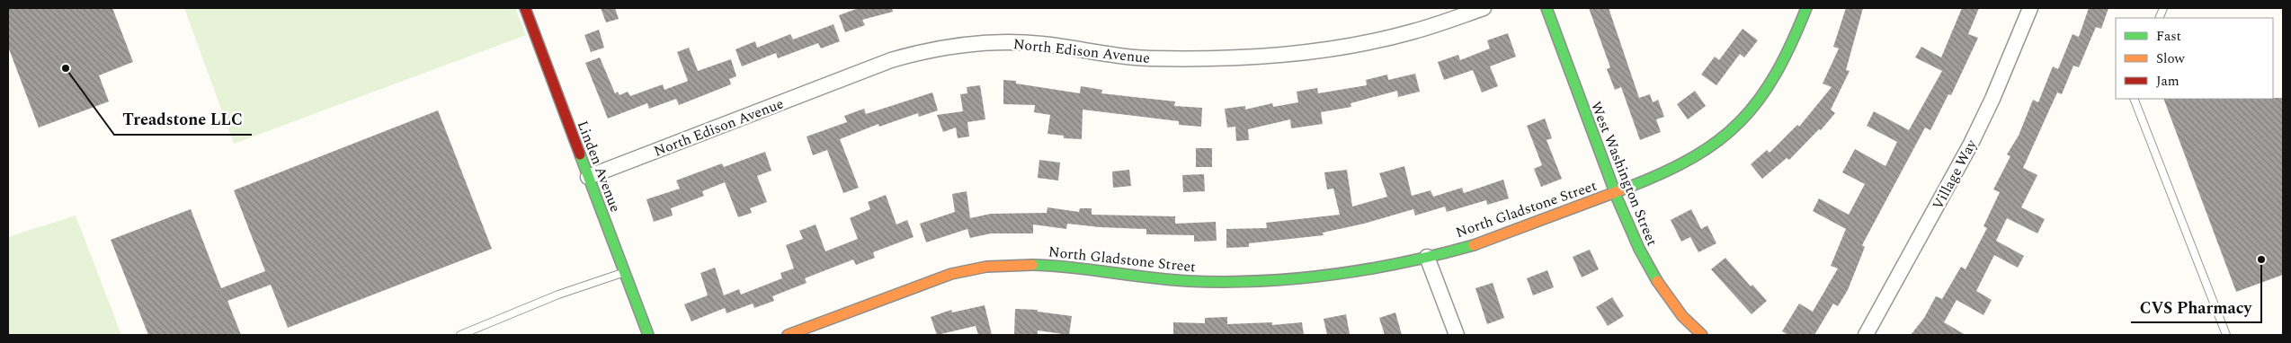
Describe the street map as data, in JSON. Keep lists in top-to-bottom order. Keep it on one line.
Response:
{"streets":{"street":["North Edison Avenue","Linden Avenue","West Washington Street","Village Way","North Gladstone Street"]},"crossings":[["North Edison Avenue","Linden Avenue"],["West Washington Street","North Gladstone Street"]],"places":["Treadstone LLC","CVS Pharmacy"],"legend":["Fast","Slow","Jam"]}
